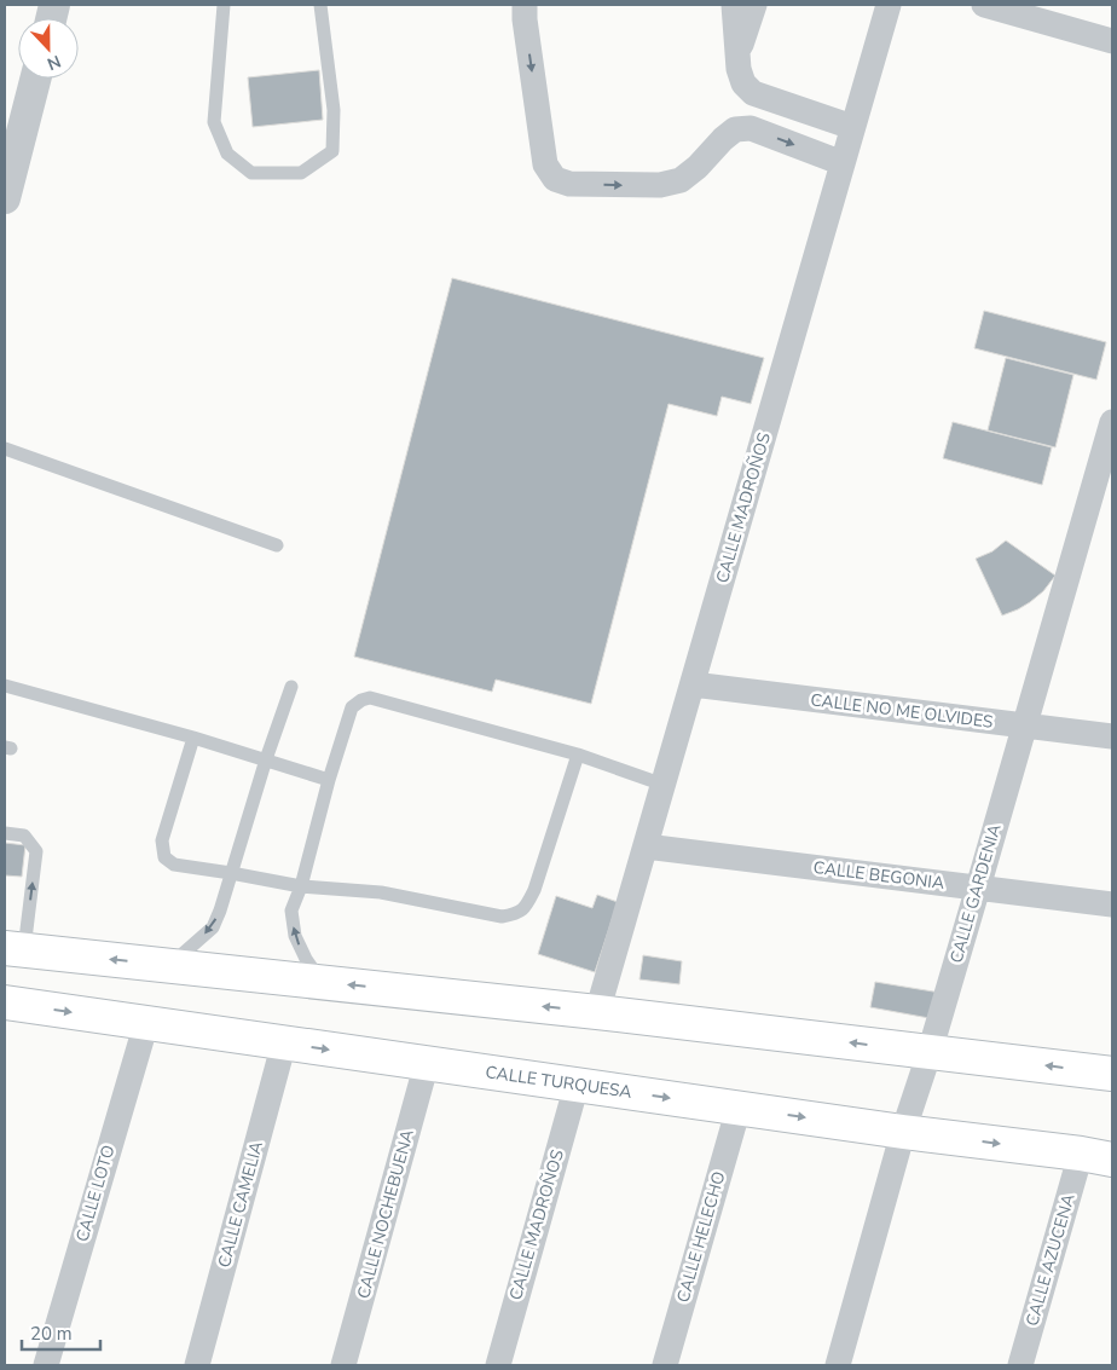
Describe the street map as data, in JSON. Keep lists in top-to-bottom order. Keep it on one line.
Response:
{"streets":{"main road":["CALLE TURQUESA"],"street":["CALLE MADROÑOS","CALLE NO ME OLVIDES","CALLE BEGONIA","CALLE GARDENIA","CALLE LOTO","CALLE CAMELIA","CALLE NOCHEBUENA","CALLE HELECHO","CALLE AZUCENA"]},"crossings":[["CALLE MADROÑOS","CALLE NO ME OLVIDES"],["CALLE MADROÑOS","CALLE BEGONIA"],["CALLE MADROÑOS","CALLE TURQUESA"],["CALLE NO ME OLVIDES","CALLE GARDENIA"],["CALLE BEGONIA","CALLE GARDENIA"],["CALLE GARDENIA","CALLE TURQUESA"],["CALLE TURQUESA","CALLE LOTO"],["CALLE TURQUESA","CALLE CAMELIA"],["CALLE TURQUESA","CALLE NOCHEBUENA"],["CALLE TURQUESA","CALLE HELECHO"],["CALLE TURQUESA","CALLE AZUCENA"]],"scale_bar":"20 m","north":"bottom"}
